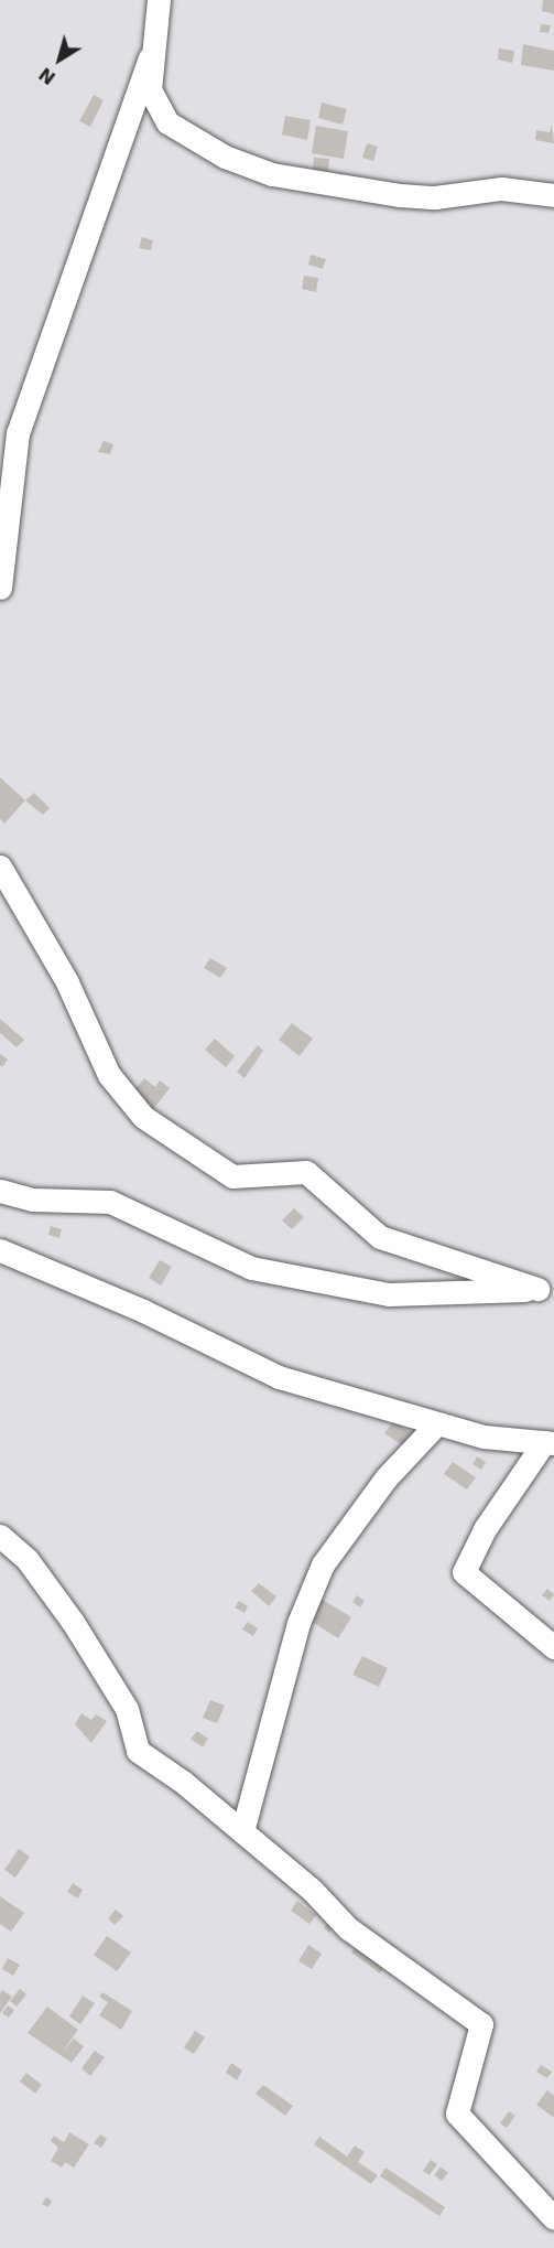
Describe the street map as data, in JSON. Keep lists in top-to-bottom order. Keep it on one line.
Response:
{"north":"bottom left"}
